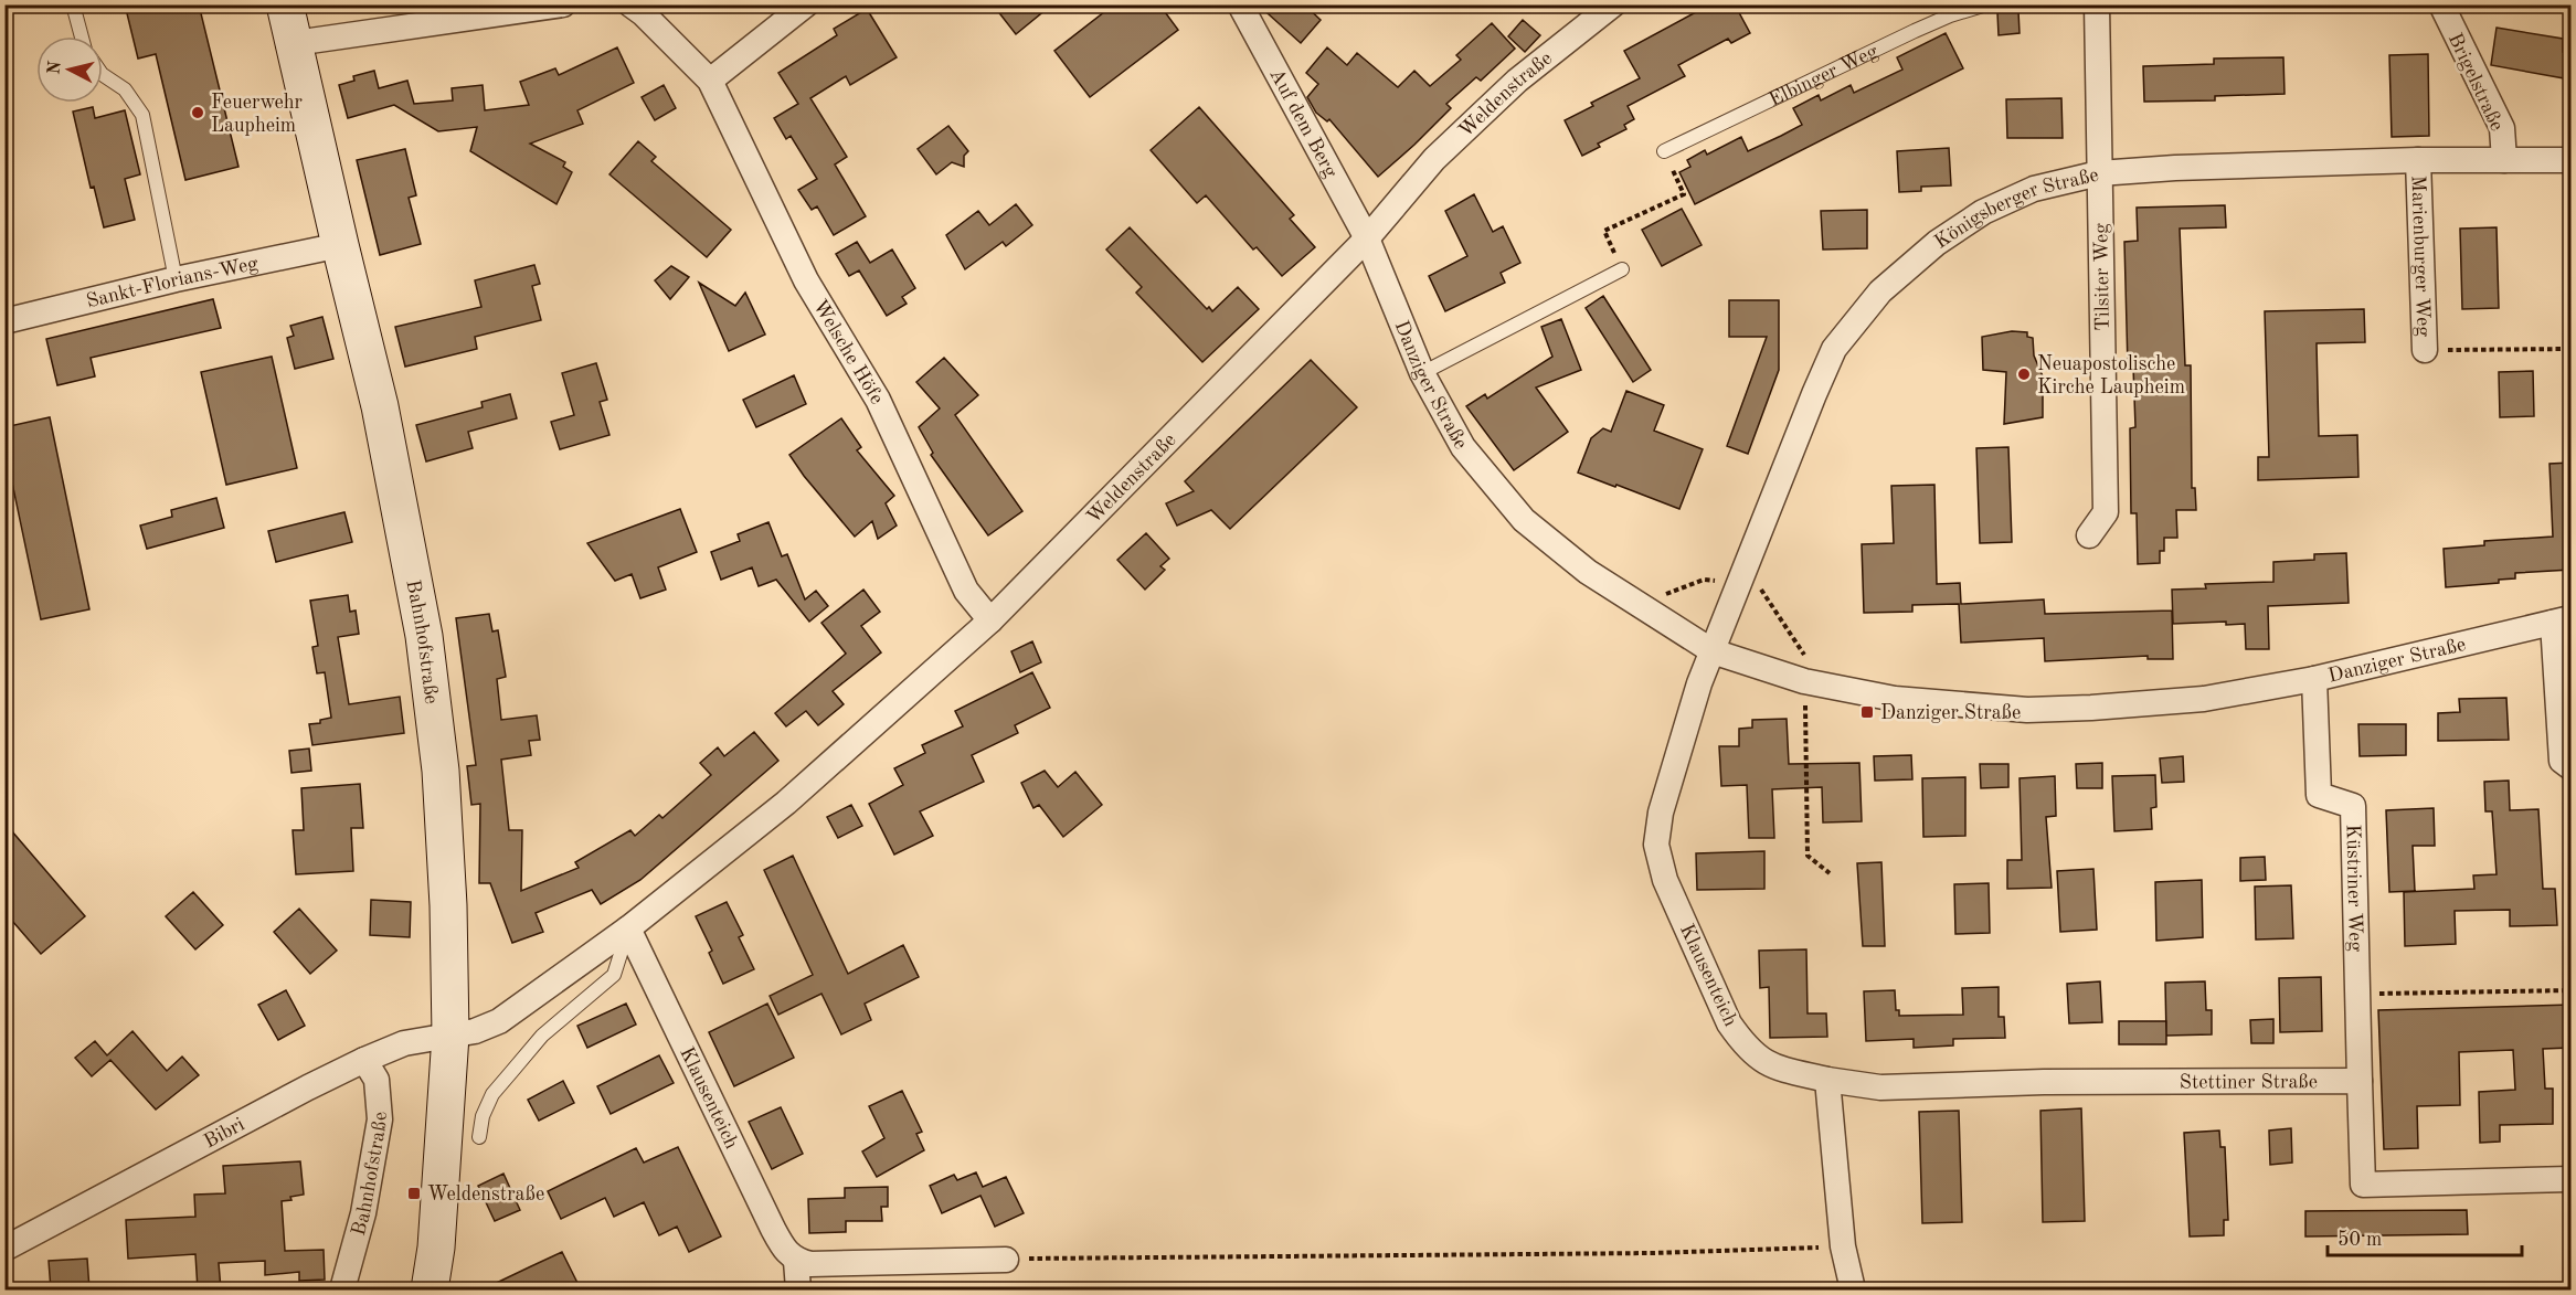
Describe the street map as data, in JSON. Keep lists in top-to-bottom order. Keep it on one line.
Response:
{"streets":{"main road":["Bahnhofstraße"],"street":["Brigelstraße","Weldenstraße","Auf dem Berg","Königsberger Straße","Marienburger Weg","Tilsiter Weg","Sankt-Florians-Weg","Welsche Höfe","Danziger Straße","Küstriner Weg","Klausenteich","Stettiner Straße","Bibri"],"lane":["Elbinger Weg"]},"crossings":[["Brigelstraße","Königsberger Straße"],["Weldenstraße","Auf dem Berg"],["Weldenstraße","Welsche Höfe"],["Weldenstraße","Danziger Straße"],["Weldenstraße","Bahnhofstraße"],["Weldenstraße","Klausenteich"],["Weldenstraße","Bibri"],["Auf dem Berg","Danziger Straße"],["Königsberger Straße","Marienburger Weg"],["Königsberger Straße","Tilsiter Weg"],["Königsberger Straße","Danziger Straße"],["Königsberger Straße","Klausenteich"],["Sankt-Florians-Weg","Bahnhofstraße"],["Danziger Straße","Küstriner Weg"],["Danziger Straße","Klausenteich"],["Bahnhofstraße","Bibri"],["Küstriner Weg","Stettiner Straße"],["Klausenteich","Stettiner Straße"]],"places":{"other":["Feuerwehr Laupheim","Neuapostolische Kirche Laupheim"],"transit":["Danziger Straße","Weldenstraße"]},"scale_bar":"50 m","north":"left"}
